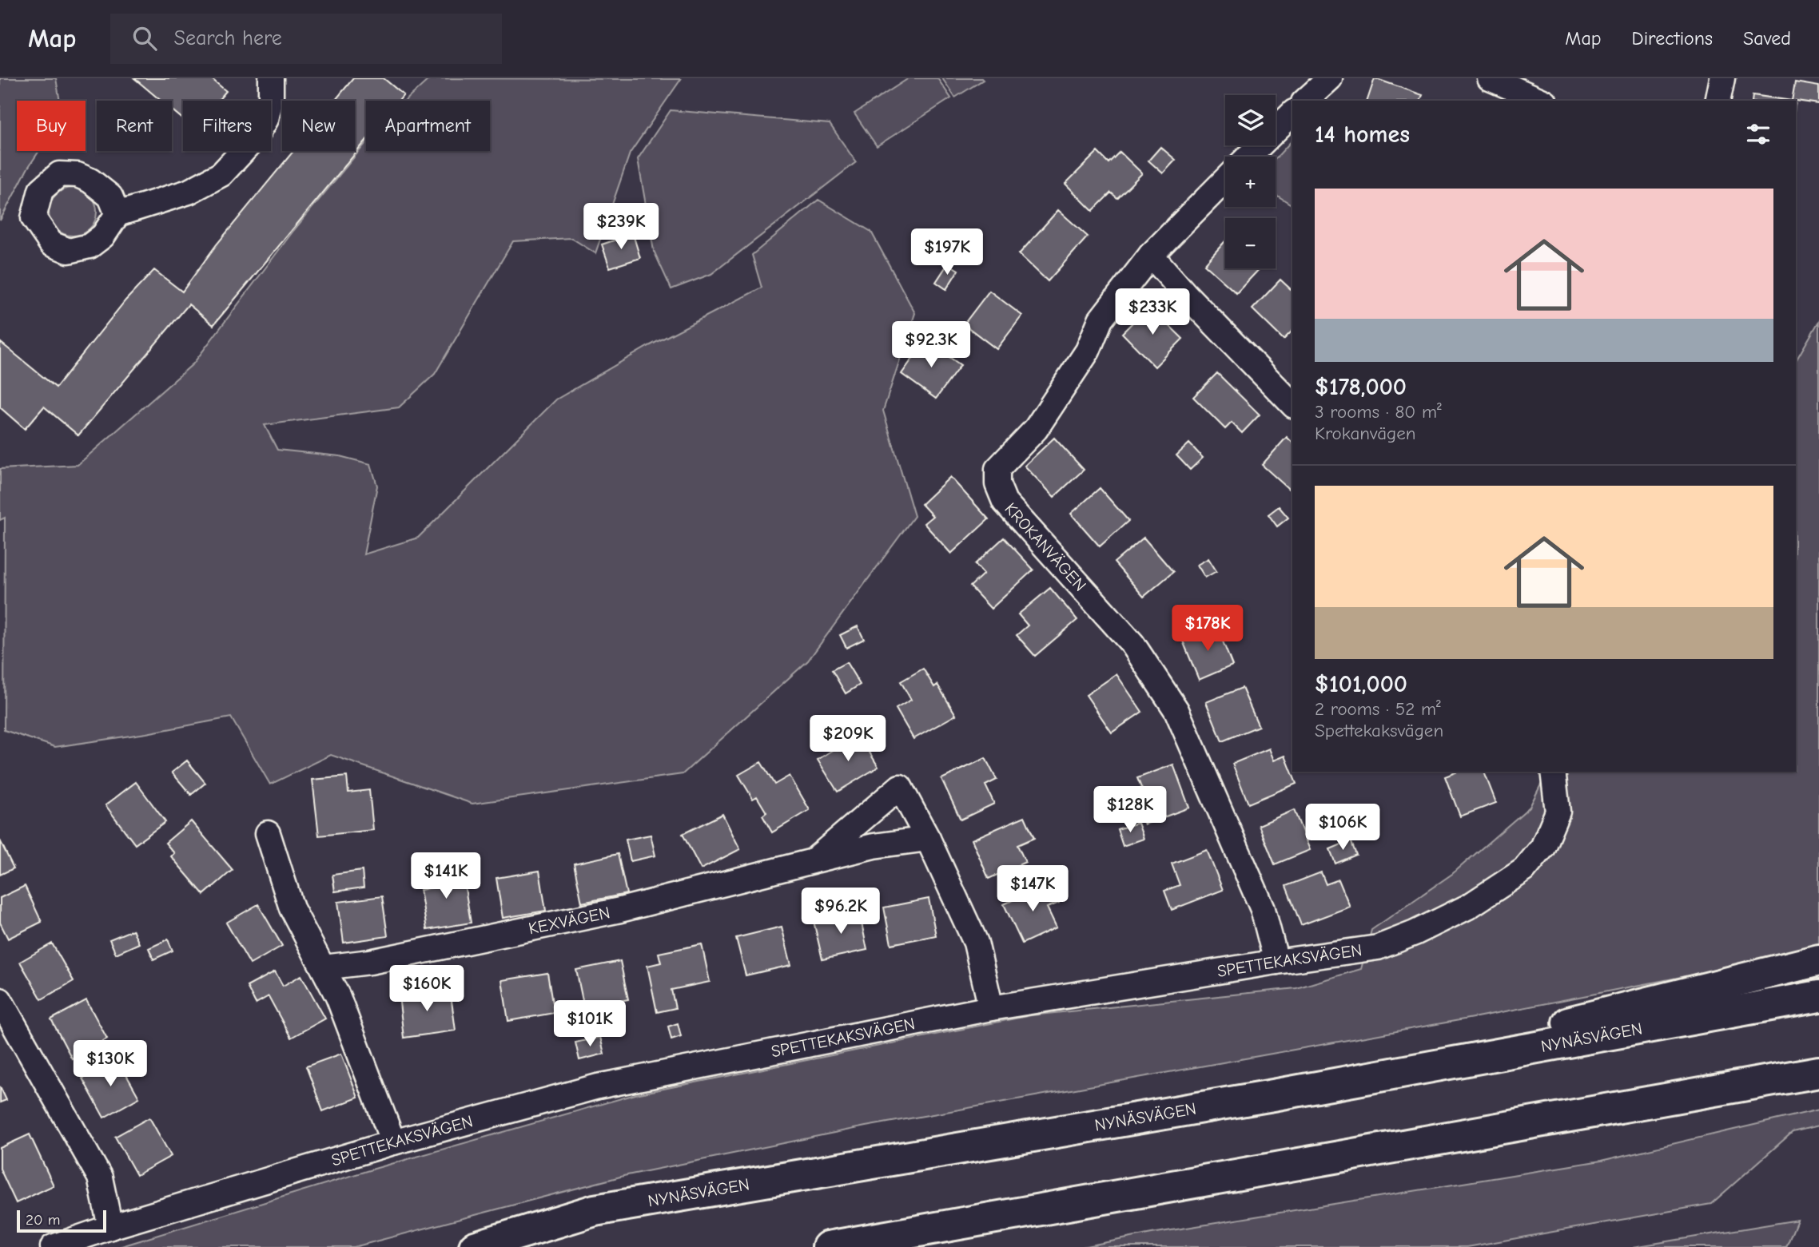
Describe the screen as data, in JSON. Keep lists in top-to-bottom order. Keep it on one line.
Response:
{"streets":{"highway":["NYNÄSVÄGEN"],"street":["KROKANVÄGEN","KEXVÄGEN","SPETTEKAKSVÄGEN"]},"crossings":[["KROKANVÄGEN","SPETTEKAKSVÄGEN"],["KEXVÄGEN","SPETTEKAKSVÄGEN"]],"scale_bar":"20 m","page":{"header":"Map","search":"Search here","nav":["Map","Directions","Saved"],"map_buttons":["+","−"],"chip":["Buy","Rent","Filters","New","Apartment"],"heading":"14 homes","list":[{"name":"$178,000","note":"3 rooms · 80 m² · Krokanvägen"},{"name":"$101,000","note":"2 rooms · 52 m² · Spettekaksvägen"}],"price":["$239K","$197K","$233K","$92.3K","$178K","$209K","$128K","$106K","$141K","$147K","$96.2K","$160K","$101K","$130K"],"scale":"20 m"}}
